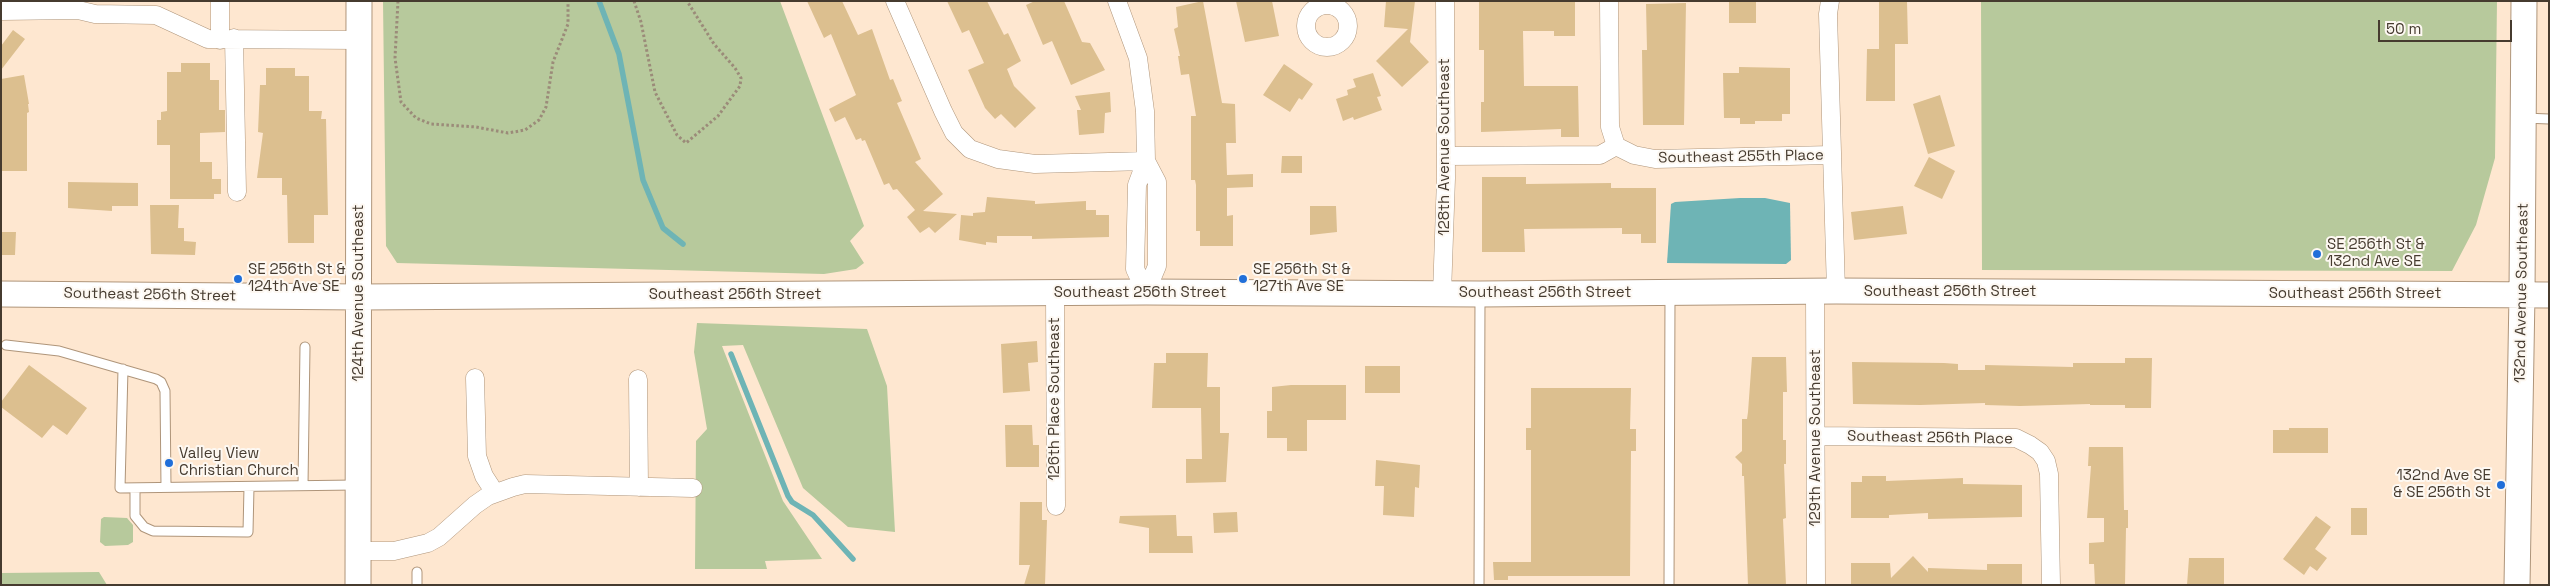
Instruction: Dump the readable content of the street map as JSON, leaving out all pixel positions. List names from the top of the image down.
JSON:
{
  "streets": {
    "main road": ["Southeast 256th Street", "124th Avenue Southeast", "132nd Avenue Southeast"],
    "street": [
      "128th Avenue Southeast",
      "Southeast 255th Place",
      "126th Place Southeast",
      "129th Avenue Southeast",
      "Southeast 256th Place"
    ]
  },
  "crossings": [
    ["128th Avenue Southeast", "Southeast 256th Street"],
    ["Southeast 255th Place", "129th Avenue Southeast"],
    ["Southeast 256th Street", "124th Avenue Southeast"],
    ["Southeast 256th Street", "132nd Avenue Southeast"],
    ["Southeast 256th Street", "126th Place Southeast"],
    ["Southeast 256th Street", "129th Avenue Southeast"],
    ["129th Avenue Southeast", "Southeast 256th Place"]
  ],
  "places": [
    "SE 256th St & 132nd Ave SE",
    "SE 256th St & 124th Ave SE",
    "SE 256th St & 127th Ave SE",
    "Valley View Christian Church",
    "132nd Ave SE & SE 256th St"
  ],
  "scale_bar": "50 m"
}
